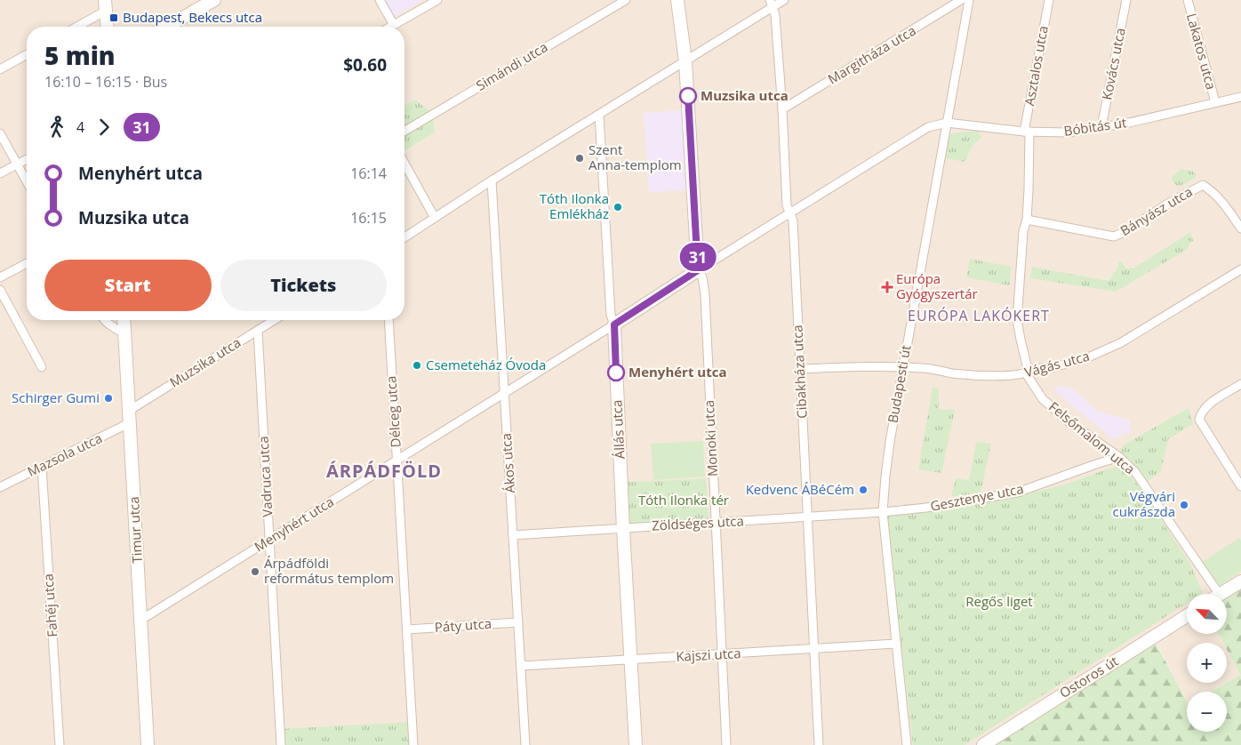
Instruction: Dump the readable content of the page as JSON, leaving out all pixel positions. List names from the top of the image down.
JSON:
{
  "streets": {
    "street": [
      "Lakatos utca",
      "Margitháza utca",
      "Kovács utca",
      "Asztalos utca",
      "Simándi utca",
      "Bóbitás út",
      "Bányász utca",
      "Muzsika utca",
      "Vágás utca",
      "Cibakháza utca",
      "Budapesti út",
      "Délceg utca",
      "Állás utca",
      "Monoki utca",
      "Felsőmalom utca",
      "Mazsola utca",
      "Ákos utca",
      "Vadruca utca",
      "Gesztenye utca",
      "Zöldséges utca",
      "Menyhért utca",
      "Timur utca",
      "Fahéj utca",
      "Páty utca",
      "Kajszi utca",
      "Ostoros út"
    ]
  },
  "crossings": [
    ["Lakatos utca", "Bóbitás út"],
    ["Margitháza utca", "Cibakháza utca"],
    ["Kovács utca", "Bóbitás út"],
    ["Asztalos utca", "Bóbitás út"],
    ["Asztalos utca", "Felsőmalom utca"],
    ["Bóbitás út", "Budapesti út"],
    ["Bóbitás út", "Felsőmalom utca"],
    ["Bóbitás út", "Menyhért utca"],
    ["Bányász utca", "Felsőmalom utca"],
    ["Muzsika utca", "Vadruca utca"],
    ["Muzsika utca", "Timur utca"],
    ["Vágás utca", "Cibakháza utca"],
    ["Vágás utca", "Budapesti út"],
    ["Vágás utca", "Felsőmalom utca"],
    ["Cibakháza utca", "Zöldséges utca"],
    ["Cibakháza utca", "Menyhért utca"],
    ["Cibakháza utca", "Kajszi utca"],
    ["Budapesti út", "Gesztenye utca"],
    ["Budapesti út", "Zöldséges utca"],
    ["Budapesti út", "Menyhért utca"],
    ["Budapesti út", "Kajszi utca"],
    ["Délceg utca", "Menyhért utca"],
    ["Délceg utca", "Páty utca"],
    ["Állás utca", "Zöldséges utca"],
    ["Állás utca", "Menyhért utca"],
    ["Állás utca", "Kajszi utca"],
    ["Monoki utca", "Zöldséges utca"],
    ["Monoki utca", "Menyhért utca"],
    ["Monoki utca", "Kajszi utca"],
    ["Felsőmalom utca", "Gesztenye utca"],
    ["Mazsola utca", "Timur utca"],
    ["Mazsola utca", "Fahéj utca"],
    ["Ákos utca", "Zöldséges utca"],
    ["Ákos utca", "Menyhért utca"],
    ["Ákos utca", "Páty utca"],
    ["Ákos utca", "Kajszi utca"],
    ["Vadruca utca", "Menyhért utca"],
    ["Gesztenye utca", "Zöldséges utca"],
    ["Menyhért utca", "Timur utca"]
  ],
  "districts": ["EURÓPA LAKÓKERT", "ÁRPÁDFÖLD"],
  "parks": ["Tóth Ilonka tér", "Regős liget"],
  "places": {
    "transit": ["Budapest, Bekecs utca"],
    "other": [
      "Muzsika utca",
      "Szent Anna-templom",
      "Tóth Ilonka Emlékház",
      "Csemeteház Óvoda",
      "Menyhért utca",
      "Schirger Gumi",
      "Kedvenc ÁBéCém",
      "Végvári cukrászda",
      "Árpádföldi református templom"
    ],
    "health": ["Európa Gyógyszertár"]
  },
  "lines": ["bus line 31"],
  "north": "top left",
  "page": {
    "on_map": "31",
    "heading": ["5 min", "16:10 – 16:15 · Bus", "$0.60"],
    "legs": ["4", "31"],
    "list": [
      {
        "name": "Menyhért utca",
        "value": "16:14"
      },
      {
        "name": "Muzsika utca",
        "value": "16:15"
      }
    ],
    "buttons": ["Start", "Tickets"],
    "map_buttons": ["+", "−"]
  }
}
